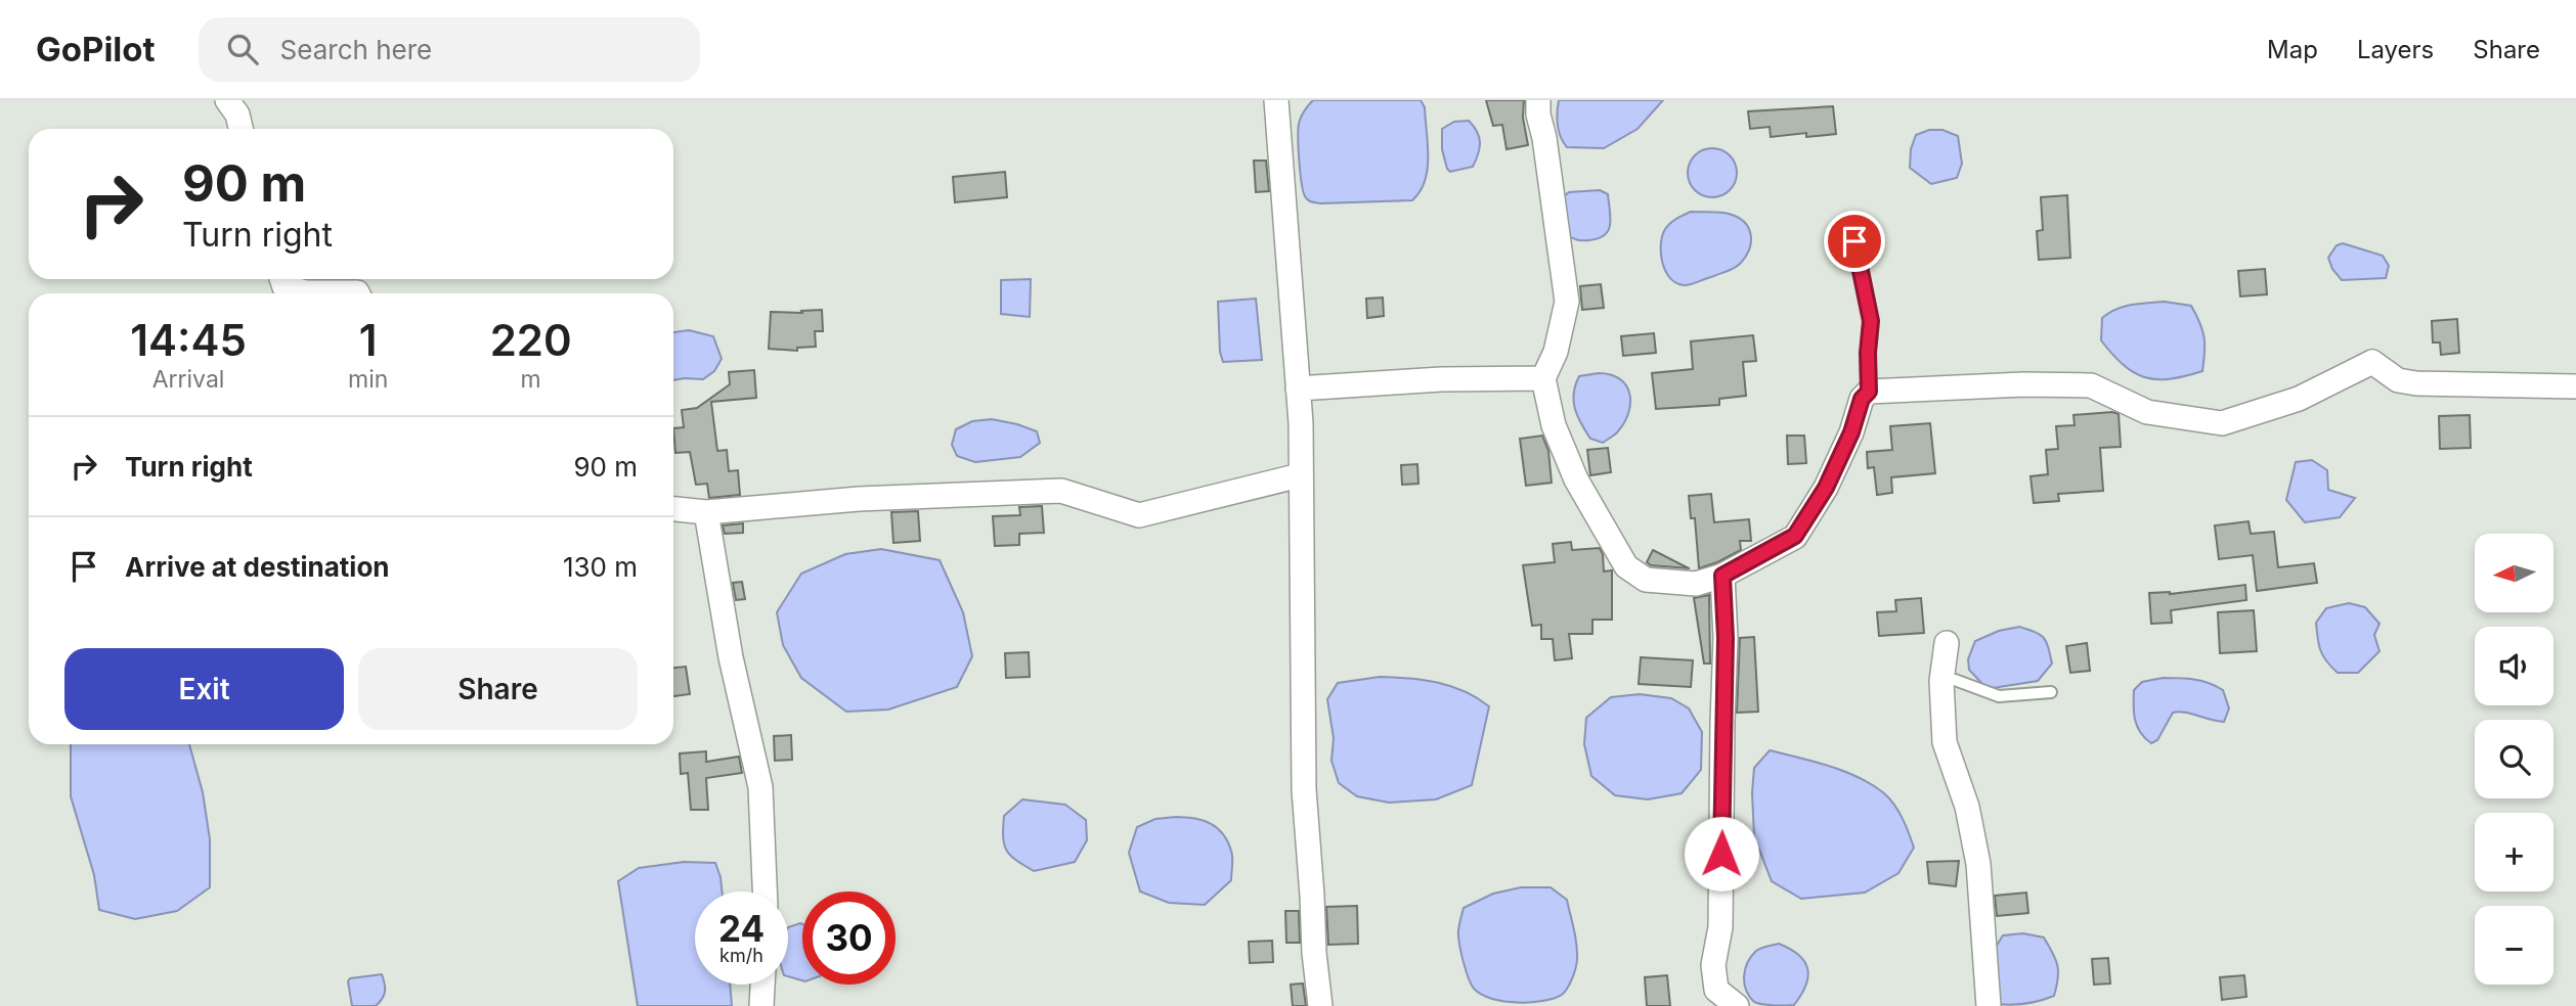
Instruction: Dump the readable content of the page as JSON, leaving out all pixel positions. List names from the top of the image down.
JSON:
{
  "north": "left",
  "page": {
    "header": "GoPilot",
    "search": "Search here",
    "nav": ["Map", "Layers", "Share"],
    "turn": ["90 m", "Turn right"],
    "eta": [
      "14:45",
      "Arrival",
      "1",
      "min",
      "220",
      "m"
    ],
    "list": [
      {
        "name": "Turn right",
        "value": "90 m"
      },
      {
        "name": "Arrive at destination",
        "value": "130 m"
      }
    ],
    "map_buttons": ["+", "−"],
    "buttons": ["Exit", "Share"],
    "speed": "24 km/h",
    "limit": "30"
  }
}
